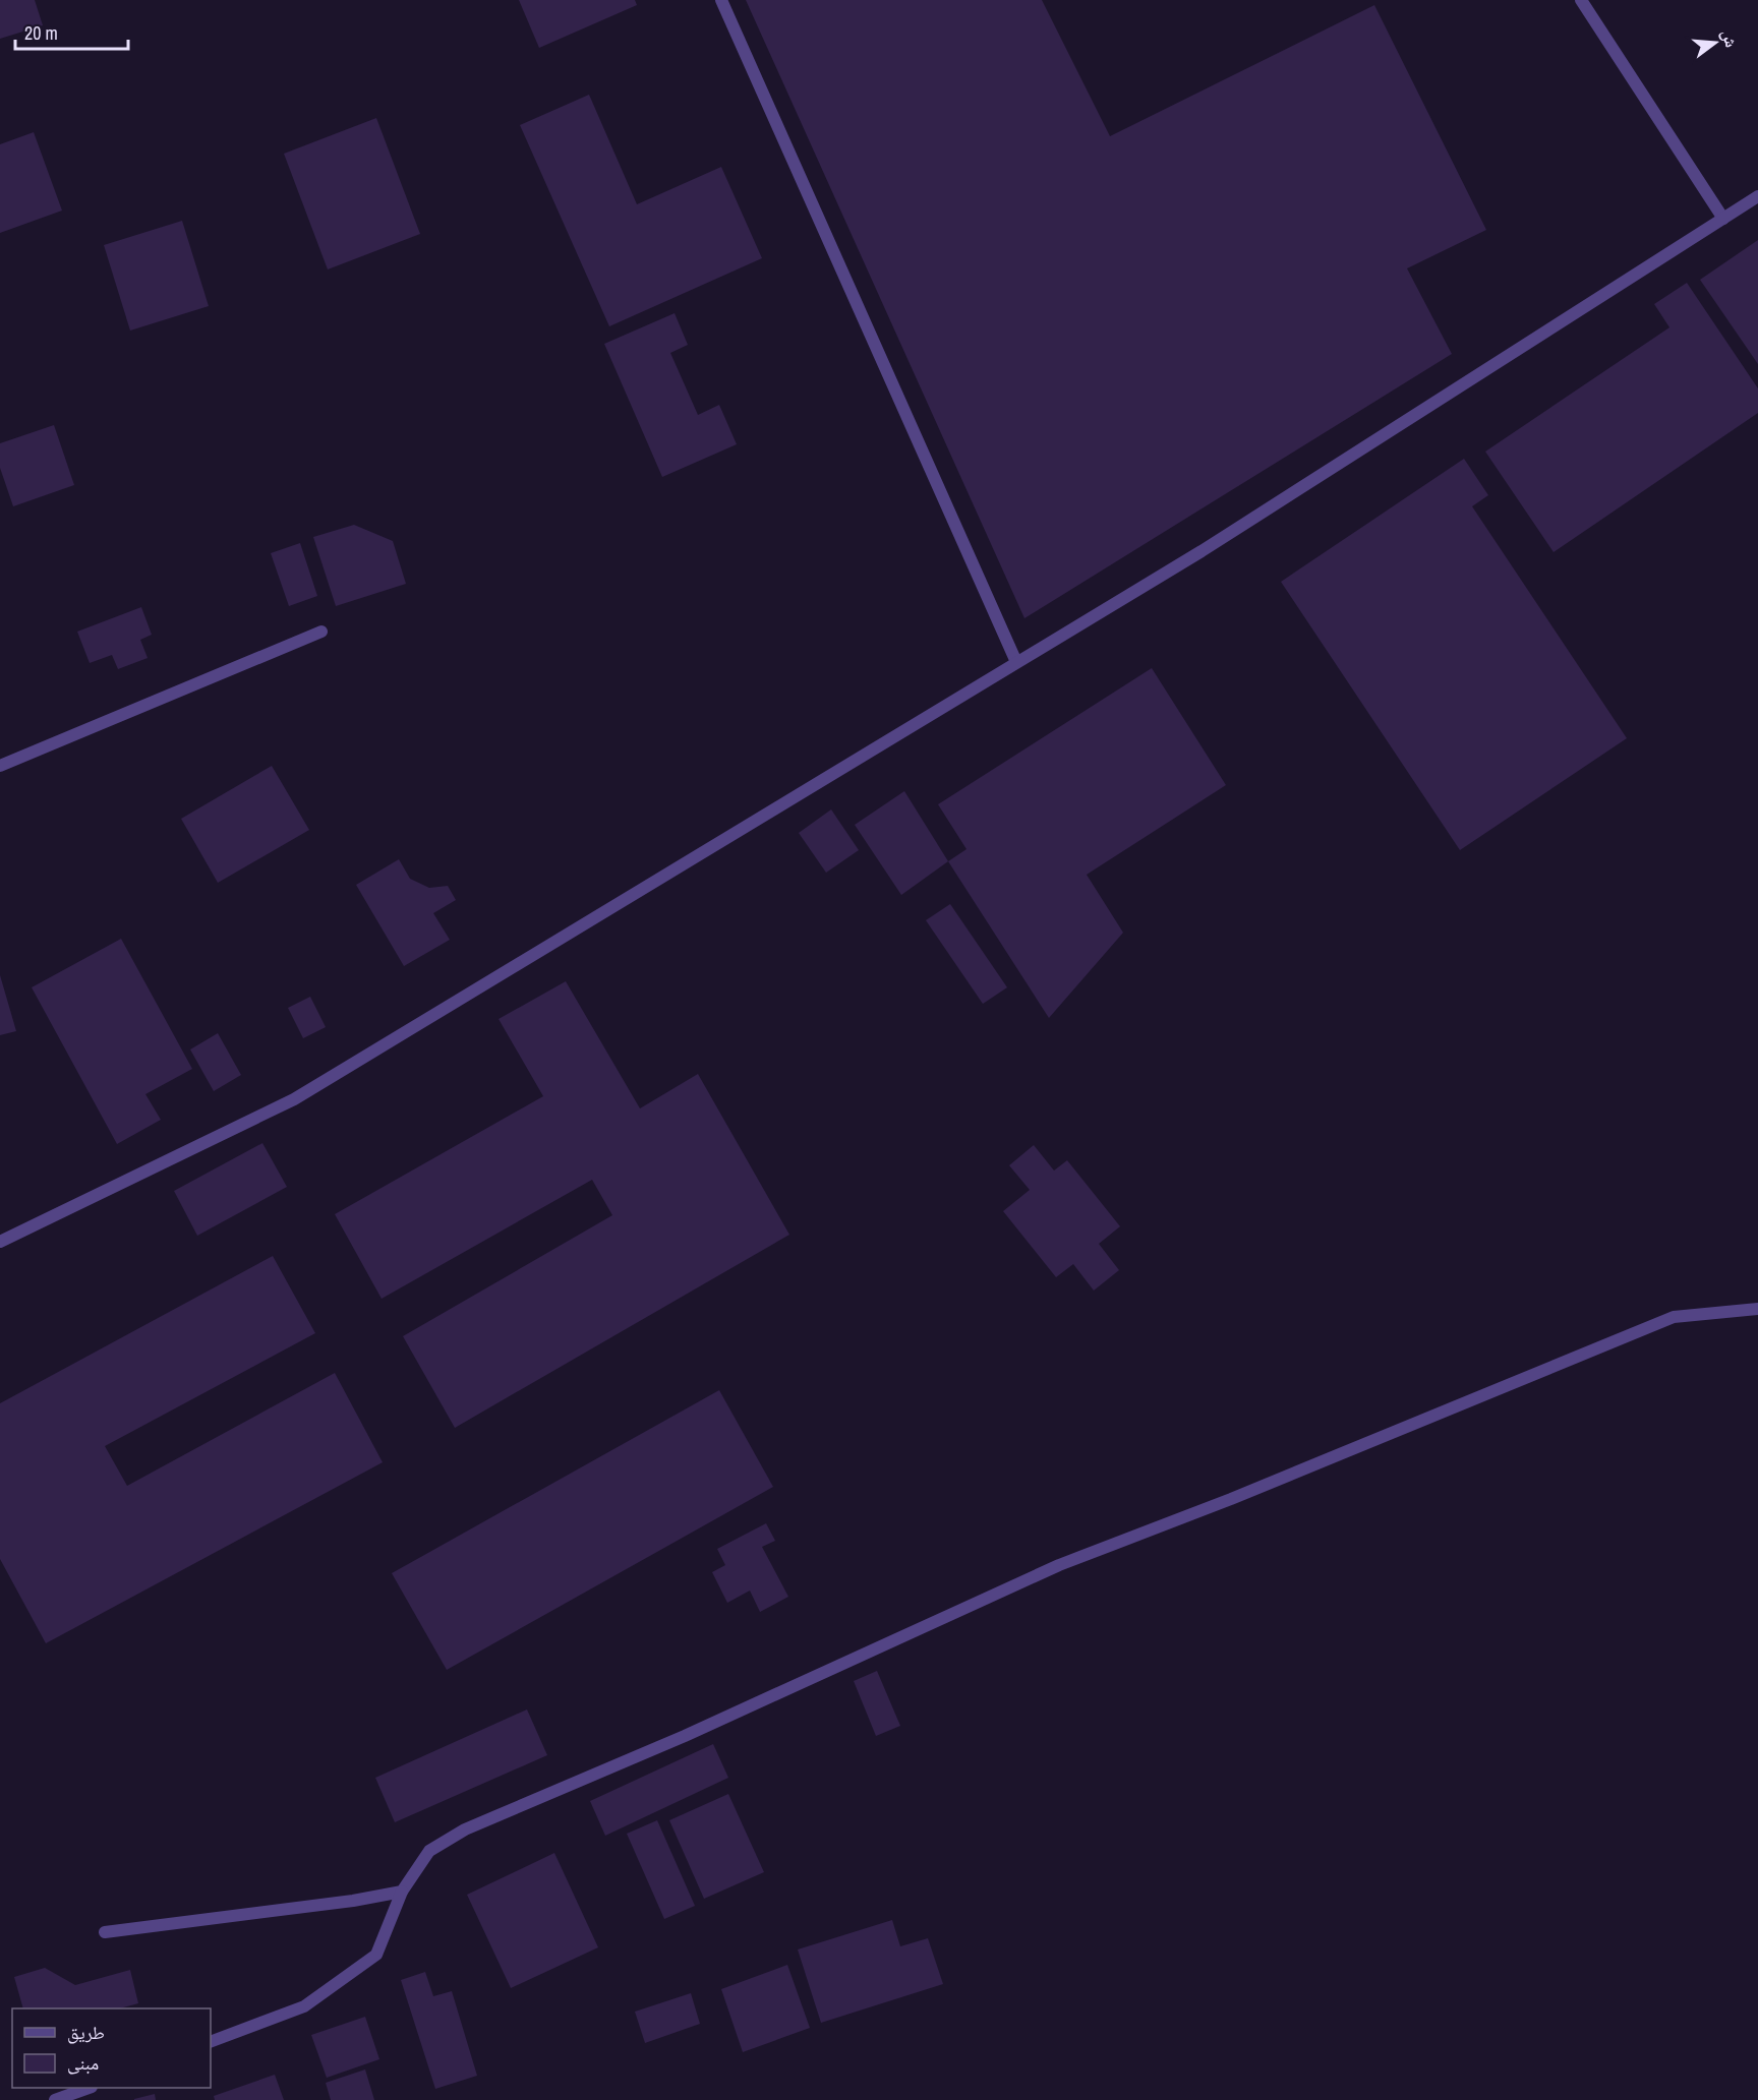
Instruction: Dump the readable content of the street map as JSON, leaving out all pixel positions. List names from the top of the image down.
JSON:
{
  "legend": ["طريق", "مبنى"],
  "scale_bar": "20 m",
  "north": "right"
}
